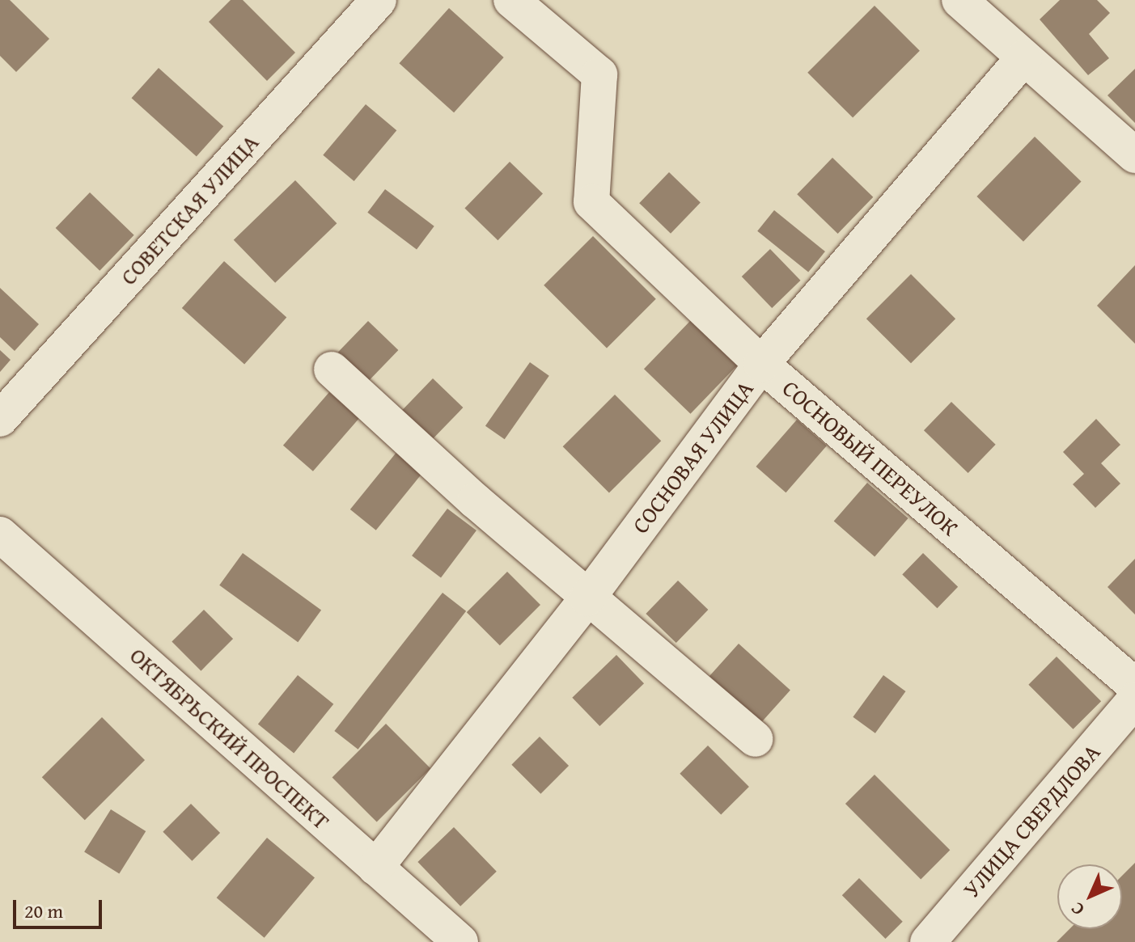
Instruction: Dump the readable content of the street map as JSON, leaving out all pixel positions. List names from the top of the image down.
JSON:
{
  "streets": {
    "street": [
      "СОВЕТСКАЯ УЛИЦА",
      "СОСНОВАЯ УЛИЦА",
      "СОСНОВЫЙ ПЕРЕУЛОК",
      "ОКТЯБРЬСКИЙ ПРОСПЕКТ",
      "УЛИЦА СВЕРДЛОВА"
    ]
  },
  "crossings": [
    ["СОСНОВАЯ УЛИЦА", "СОСНОВЫЙ ПЕРЕУЛОК"],
    ["СОСНОВАЯ УЛИЦА", "ОКТЯБРЬСКИЙ ПРОСПЕКТ"]
  ],
  "scale_bar": "20 m",
  "north": "bottom left"
}
